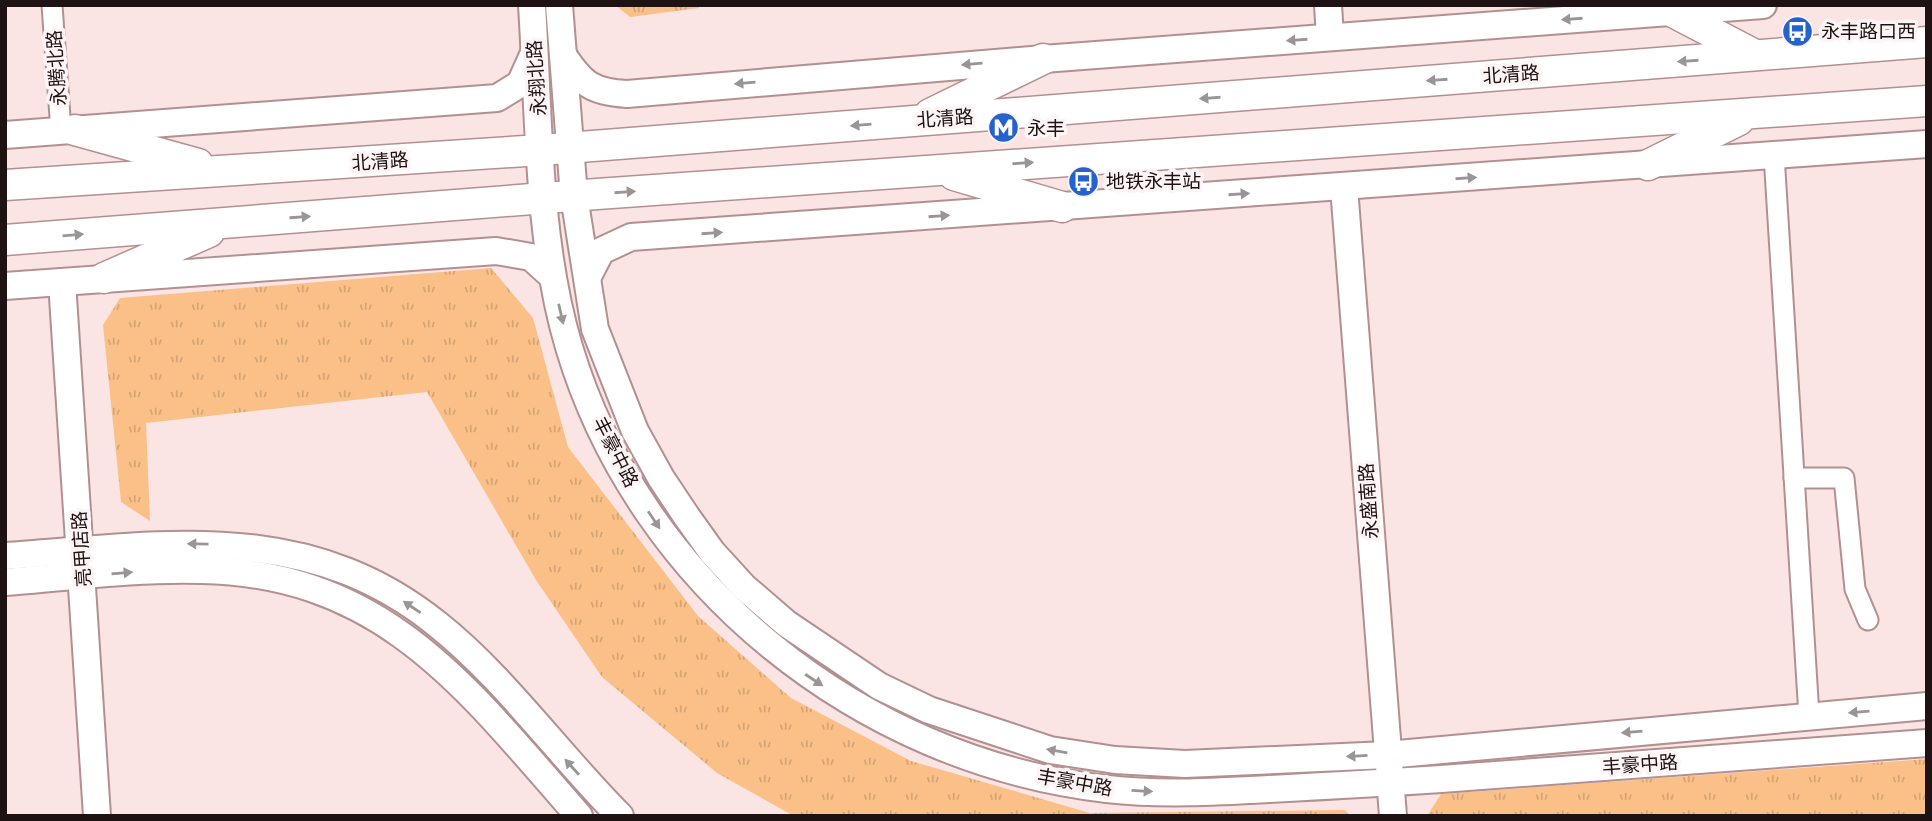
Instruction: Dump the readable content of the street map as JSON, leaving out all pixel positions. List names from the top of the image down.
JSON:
{
  "streets": {
    "main road": ["北清路"],
    "street": [
      "永腾北路",
      "永翔北路",
      "丰豪中路",
      "永盛南路",
      "亮甲店路"
    ]
  },
  "crossings": [
    ["北清路", "永翔北路"],
    ["永翔北路", "丰豪中路"],
    ["丰豪中路", "永盛南路"]
  ],
  "places": {
    "bus stop": ["永丰路口西", "地铁永丰站"],
    "metro station": ["永丰"]
  }
}
